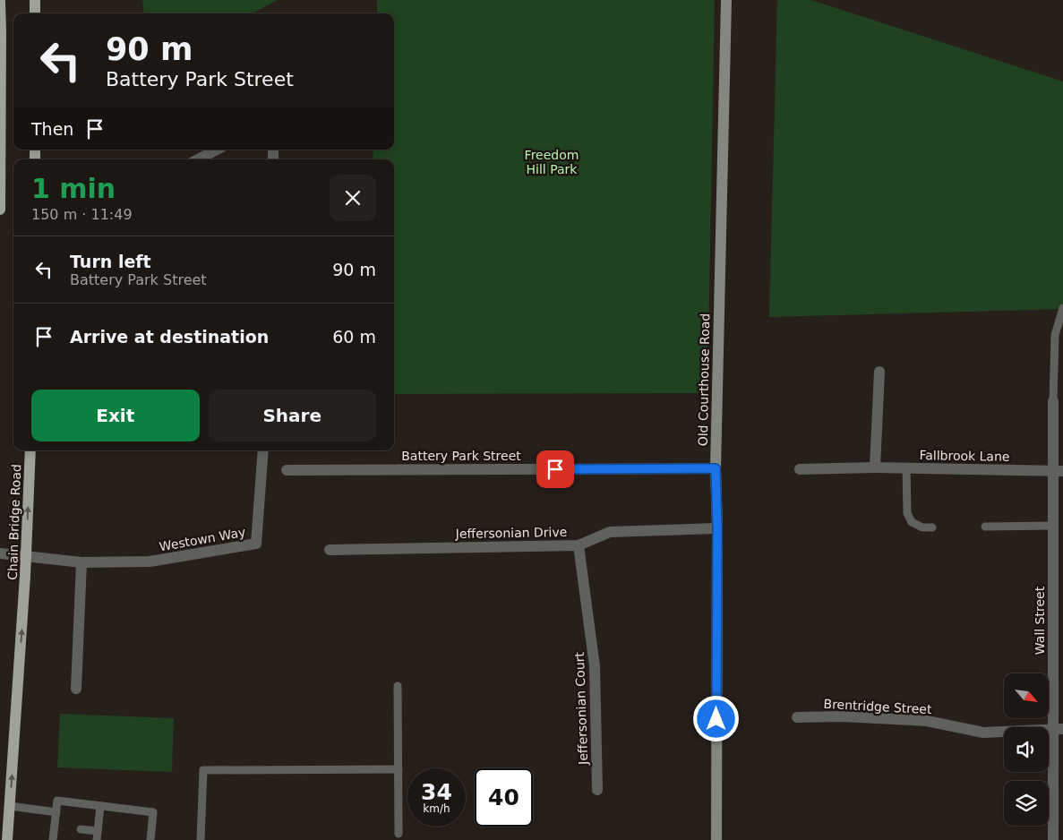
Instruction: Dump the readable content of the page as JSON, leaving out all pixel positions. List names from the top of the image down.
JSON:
{
  "streets": {
    "main road": ["Chain Bridge Road"],
    "street": [
      "Old Courthouse Road",
      "Battery Park Street",
      "Fallbrook Lane",
      "Jeffersonian Drive",
      "Westown Way",
      "Wall Street",
      "Brentridge Street",
      "Jeffersonian Court"
    ]
  },
  "crossings": [
    ["Old Courthouse Road", "Battery Park Street"],
    ["Old Courthouse Road", "Jeffersonian Drive"],
    ["Fallbrook Lane", "Wall Street"],
    ["Chain Bridge Road", "Westown Way"],
    ["Jeffersonian Drive", "Jeffersonian Court"],
    ["Wall Street", "Brentridge Street"]
  ],
  "one_way": ["Chain Bridge Road"],
  "parks": ["Freedom Hill Park"],
  "north": "bottom right",
  "page": {
    "turn": ["90 m", "Battery Park Street"],
    "then": "Then",
    "heading": ["1 min", "150 m · 11:49"],
    "list": [
      {
        "name": "Turn left",
        "note": "Battery Park Street",
        "value": "90 m"
      },
      {
        "name": "Arrive at destination",
        "value": "60 m"
      }
    ],
    "buttons": ["Exit", "Share"],
    "speed": "34 km/h",
    "limit": "40"
  }
}
